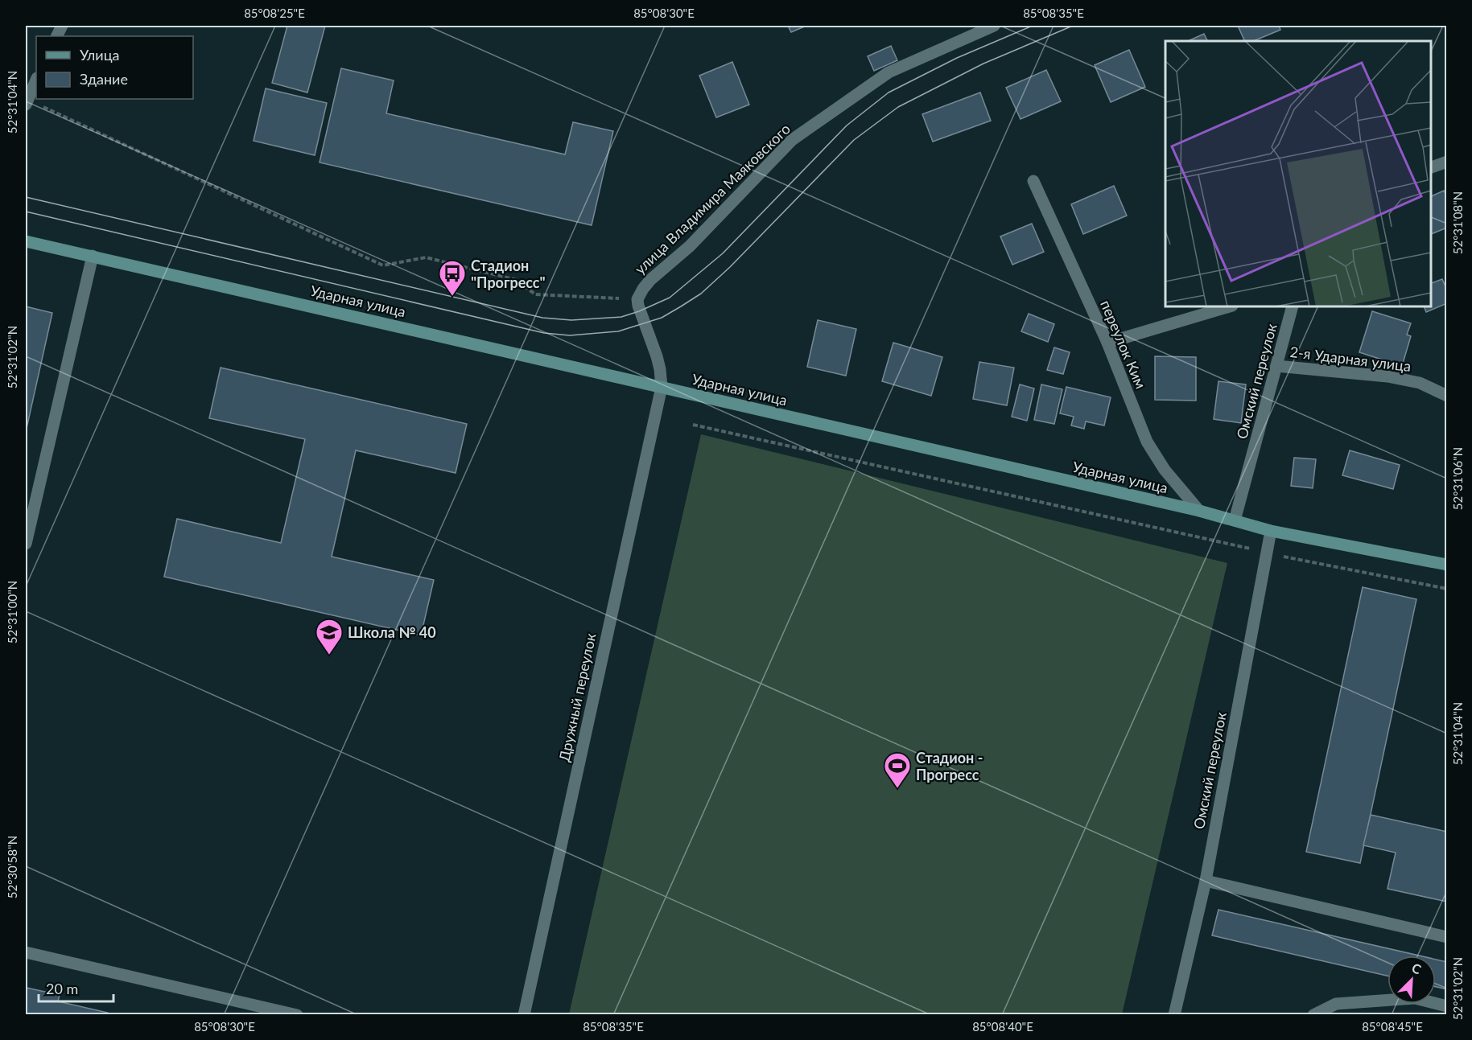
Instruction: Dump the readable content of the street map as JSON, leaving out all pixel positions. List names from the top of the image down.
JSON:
{
  "streets": {
    "street": [
      "улица Владимира Маяковского",
      "Ударная улица",
      "переулок Ким",
      "2-я Ударная улица",
      "Омский переулок",
      "Дружный переулок"
    ]
  },
  "crossings": [
    ["Ударная улица", "переулок Ким"],
    ["Ударная улица", "Омский переулок"],
    ["Ударная улица", "Дружный переулок"],
    ["2-я Ударная улица", "Омский переулок"]
  ],
  "places": {
    "bus stop": ["Стадион \"Прогресс\""],
    "school or university": ["Школа № 40"],
    "sports": ["Стадион - Прогресс"]
  },
  "legend": ["Улица", "Здание"],
  "scale_bar": "20 m",
  "north": "top right",
  "coordinates": [
    "85°08'25\"E",
    "85°08'30\"E",
    "85°08'35\"E",
    "52°31'04\"N",
    "52°31'08\"N",
    "52°31'02\"N",
    "52°31'06\"N",
    "52°31'00\"N",
    "52°30'58\"N",
    "85°08'40\"E",
    "85°08'45\"E"
  ]
}
